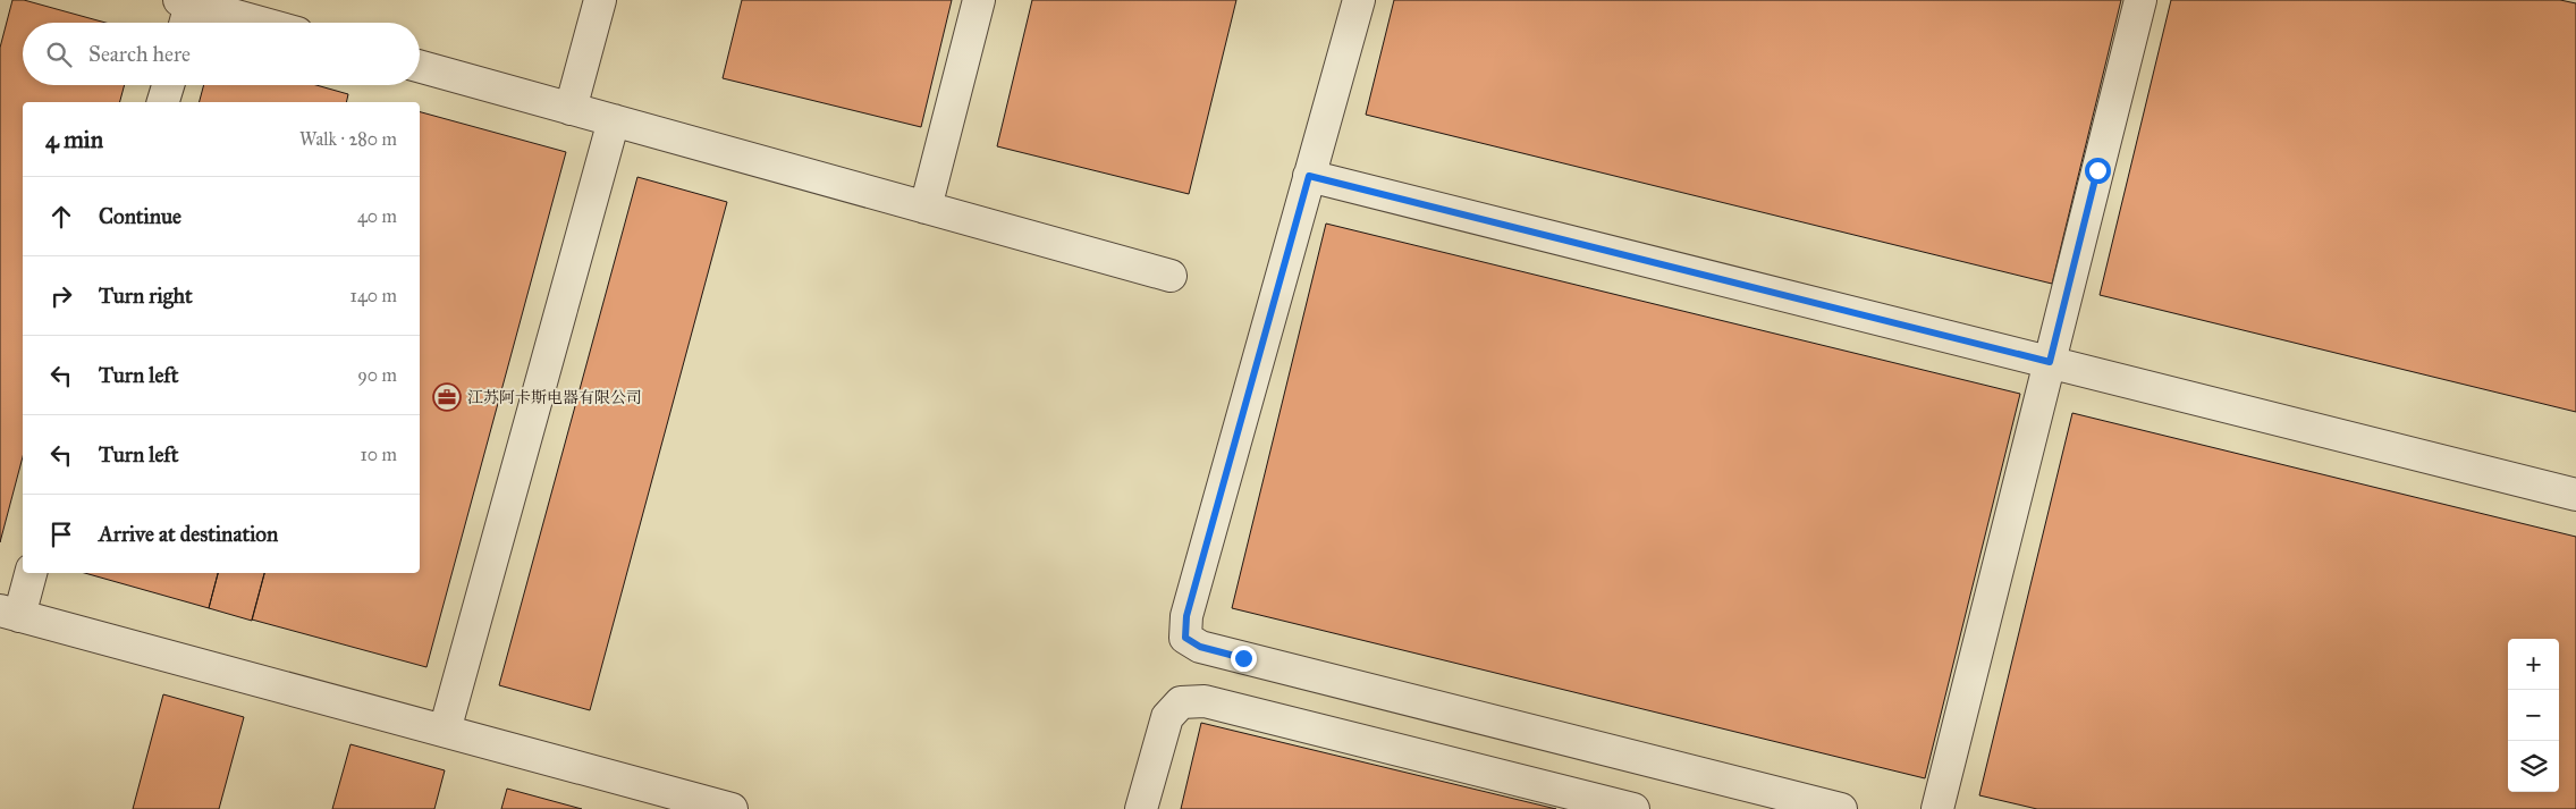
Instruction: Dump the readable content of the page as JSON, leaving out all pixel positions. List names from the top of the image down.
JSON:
{
  "places": {
    "office": ["江苏阿卡斯电器有限公司"]
  },
  "page": {
    "search": "Search here",
    "heading": ["4 min", "Walk · 280 m"],
    "list": [
      ["Continue", "40 m"],
      ["Turn right", "140 m"],
      ["Turn left", "90 m"],
      ["Turn left", "10 m"],
      "Arrive at destination"
    ],
    "map_buttons": ["+", "−"]
  }
}
